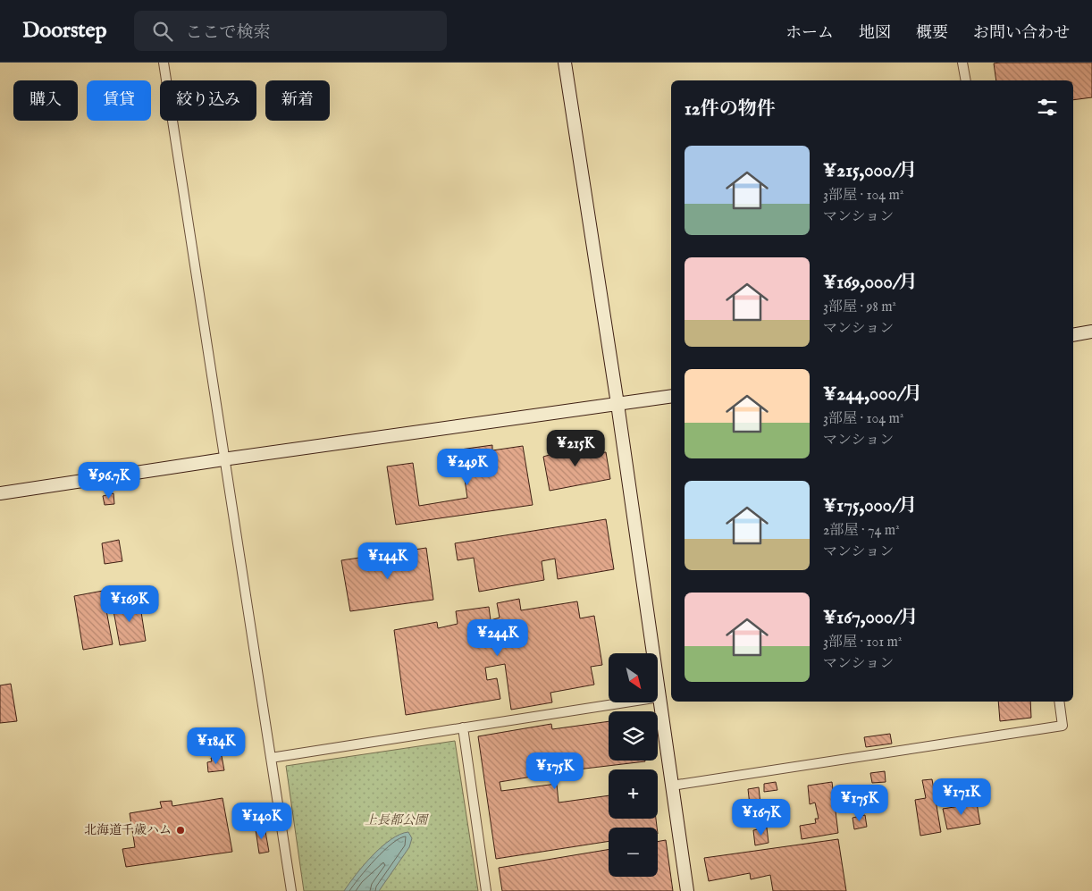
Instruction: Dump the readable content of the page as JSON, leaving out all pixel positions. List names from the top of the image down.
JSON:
{
  "parks": ["上長都公園"],
  "places": ["北海道千歳ハム"],
  "north": "bottom right",
  "page": {
    "header": "Doorstep",
    "search": "ここで検索",
    "nav": [
      "ホーム",
      "地図",
      "概要",
      "お問い合わせ"
    ],
    "chip": [
      "購入",
      "賃貸",
      "絞り込み",
      "新着"
    ],
    "heading": "12件の物件",
    "list": [
      {
        "name": "¥215,000/月",
        "note": "3部屋 · 104 m² · マンション"
      },
      {
        "name": "¥169,000/月",
        "note": "3部屋 · 98 m² · マンション"
      },
      {
        "name": "¥244,000/月",
        "note": "3部屋 · 104 m² · マンション"
      },
      {
        "name": "¥175,000/月",
        "note": "2部屋 · 74 m² · マンション"
      },
      {
        "name": "¥167,000/月",
        "note": "3部屋 · 101 m² · マンション"
      }
    ],
    "price": [
      "¥215K",
      "¥249K",
      "¥96.7K",
      "¥144K",
      "¥169K",
      "¥244K",
      "¥184K",
      "¥175K",
      "¥171K",
      "¥175K",
      "¥167K",
      "¥140K"
    ],
    "map_buttons": ["+", "−"]
  }
}
